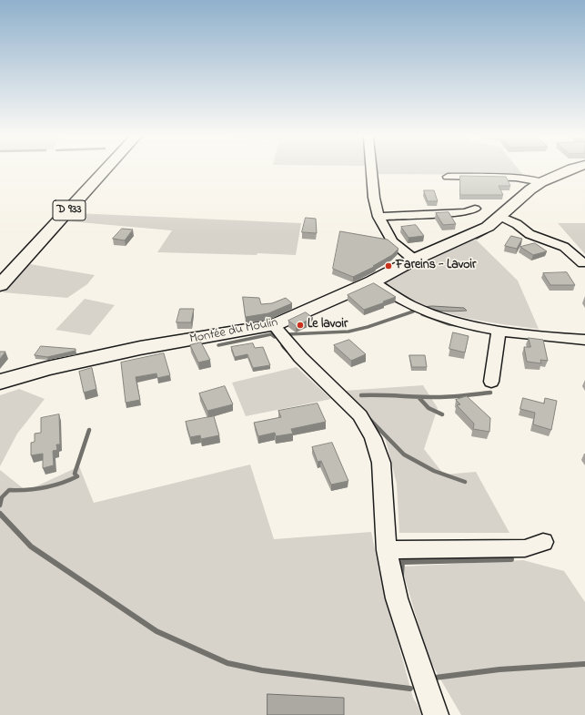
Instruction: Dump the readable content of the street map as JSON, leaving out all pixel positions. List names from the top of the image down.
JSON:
{
  "streets": {
    "street": ["D 933", "Montée du Moulin"]
  },
  "places": ["Fareins - Lavoir", "Le lavoir"]
}
